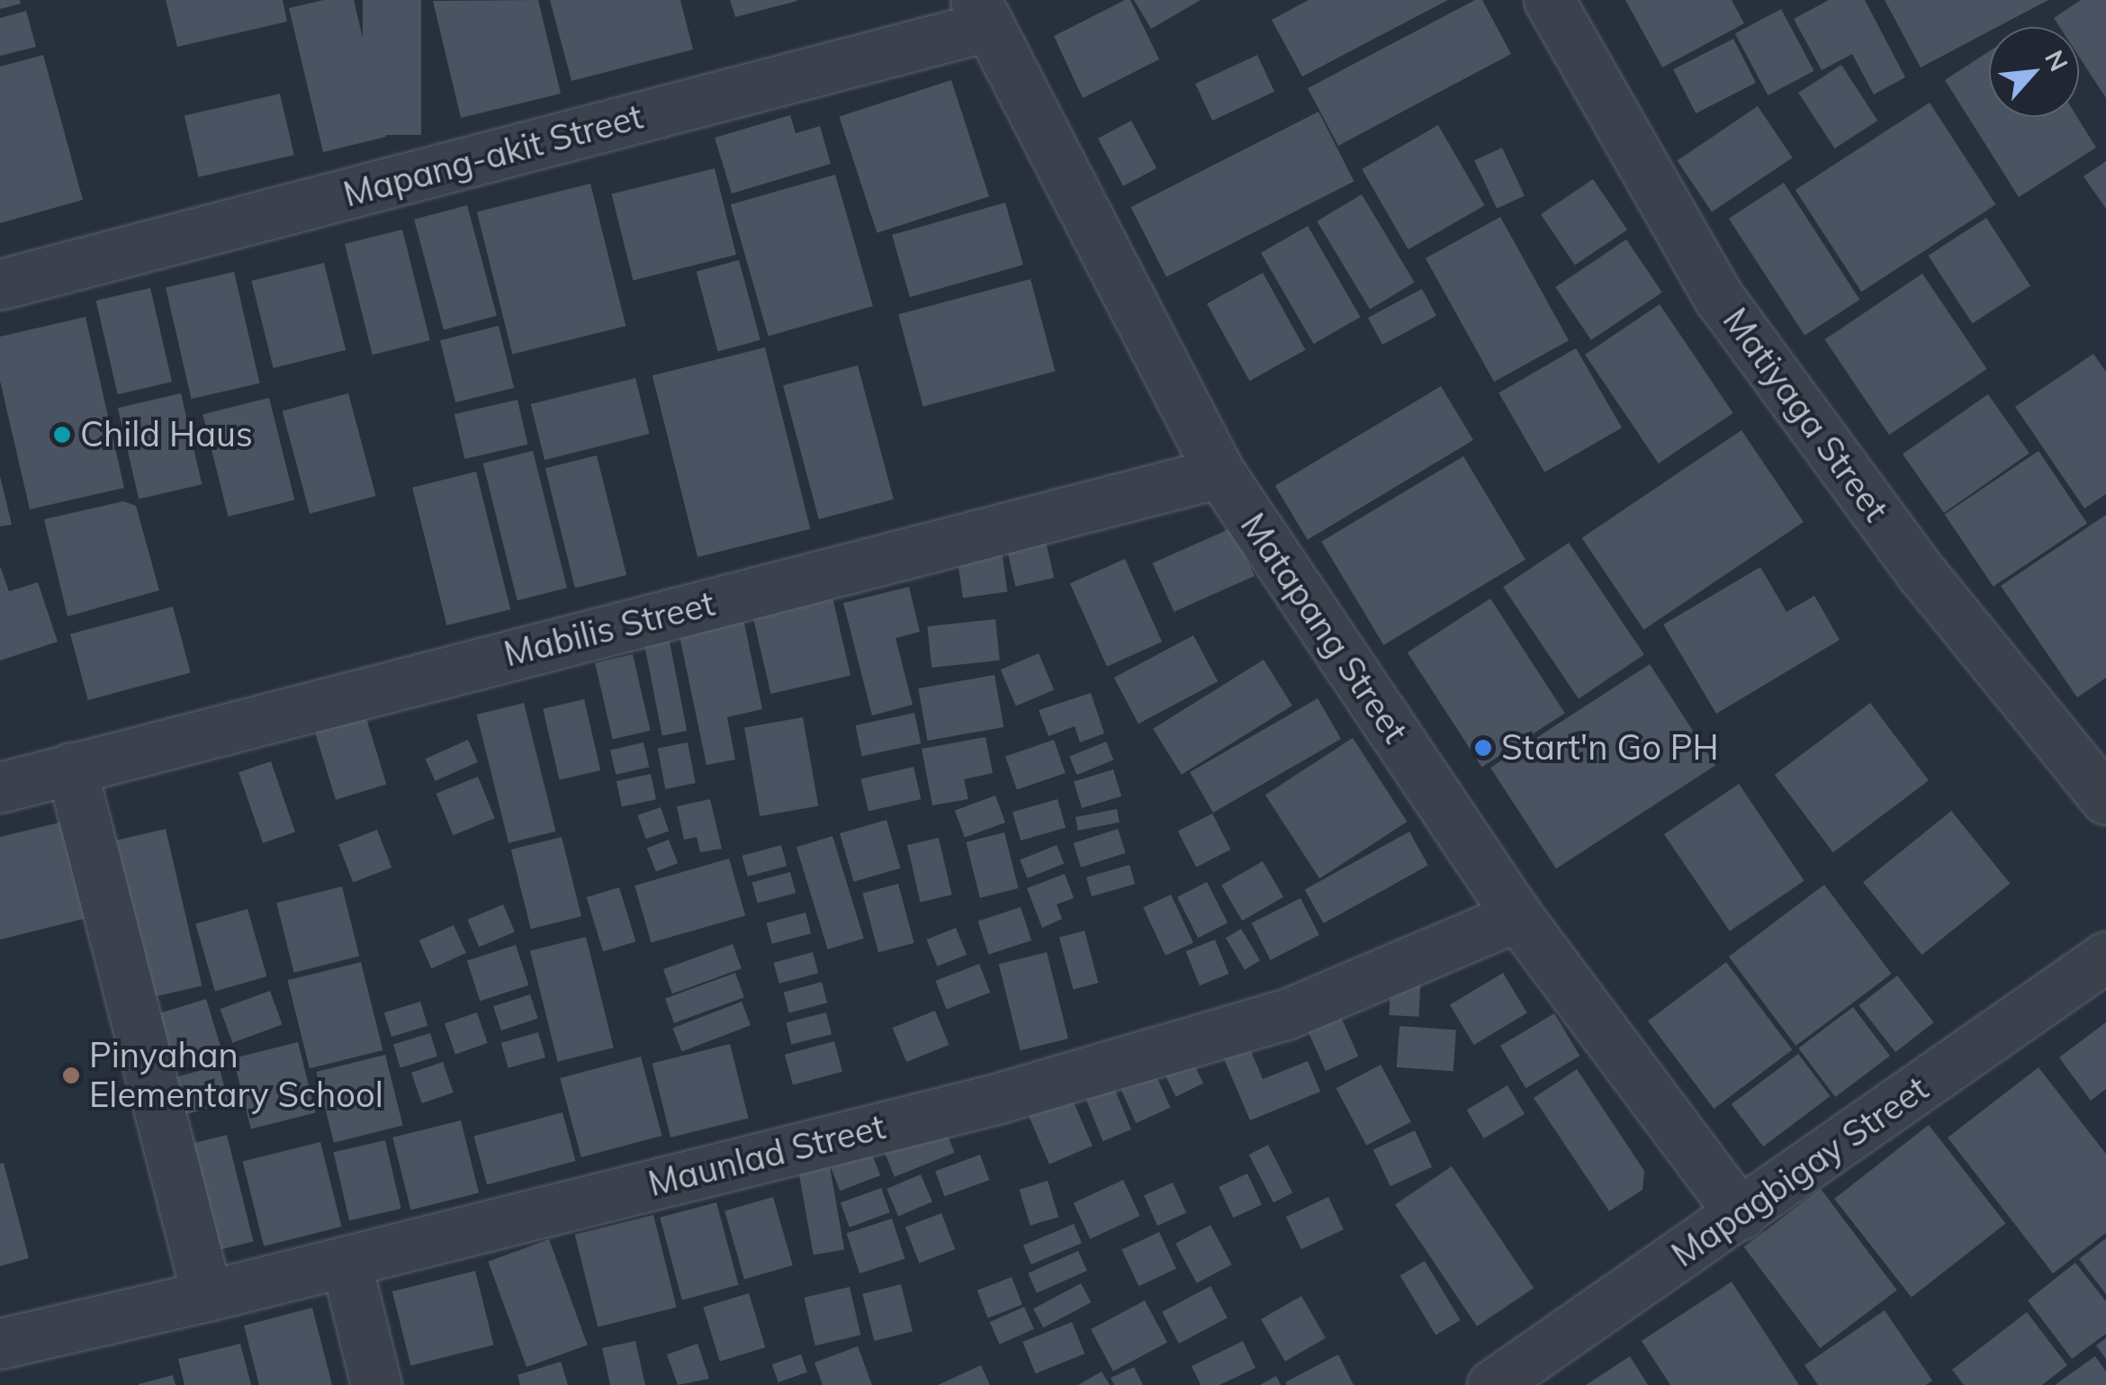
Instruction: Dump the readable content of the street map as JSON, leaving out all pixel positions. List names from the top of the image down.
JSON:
{
  "streets": {
    "street": [
      "Mapang-akit Street",
      "Matiyaga Street",
      "Matapang Street",
      "Mabilis Street",
      "Maunlad Street",
      "Mapagbigay Street"
    ]
  },
  "crossings": [
    ["Mapang-akit Street", "Matapang Street"],
    ["Matapang Street", "Mabilis Street"],
    ["Matapang Street", "Maunlad Street"],
    ["Matapang Street", "Mapagbigay Street"]
  ],
  "places": ["Child Haus", "Start'n Go PH", "Pinyahan Elementary School"],
  "north": "top right"
}
